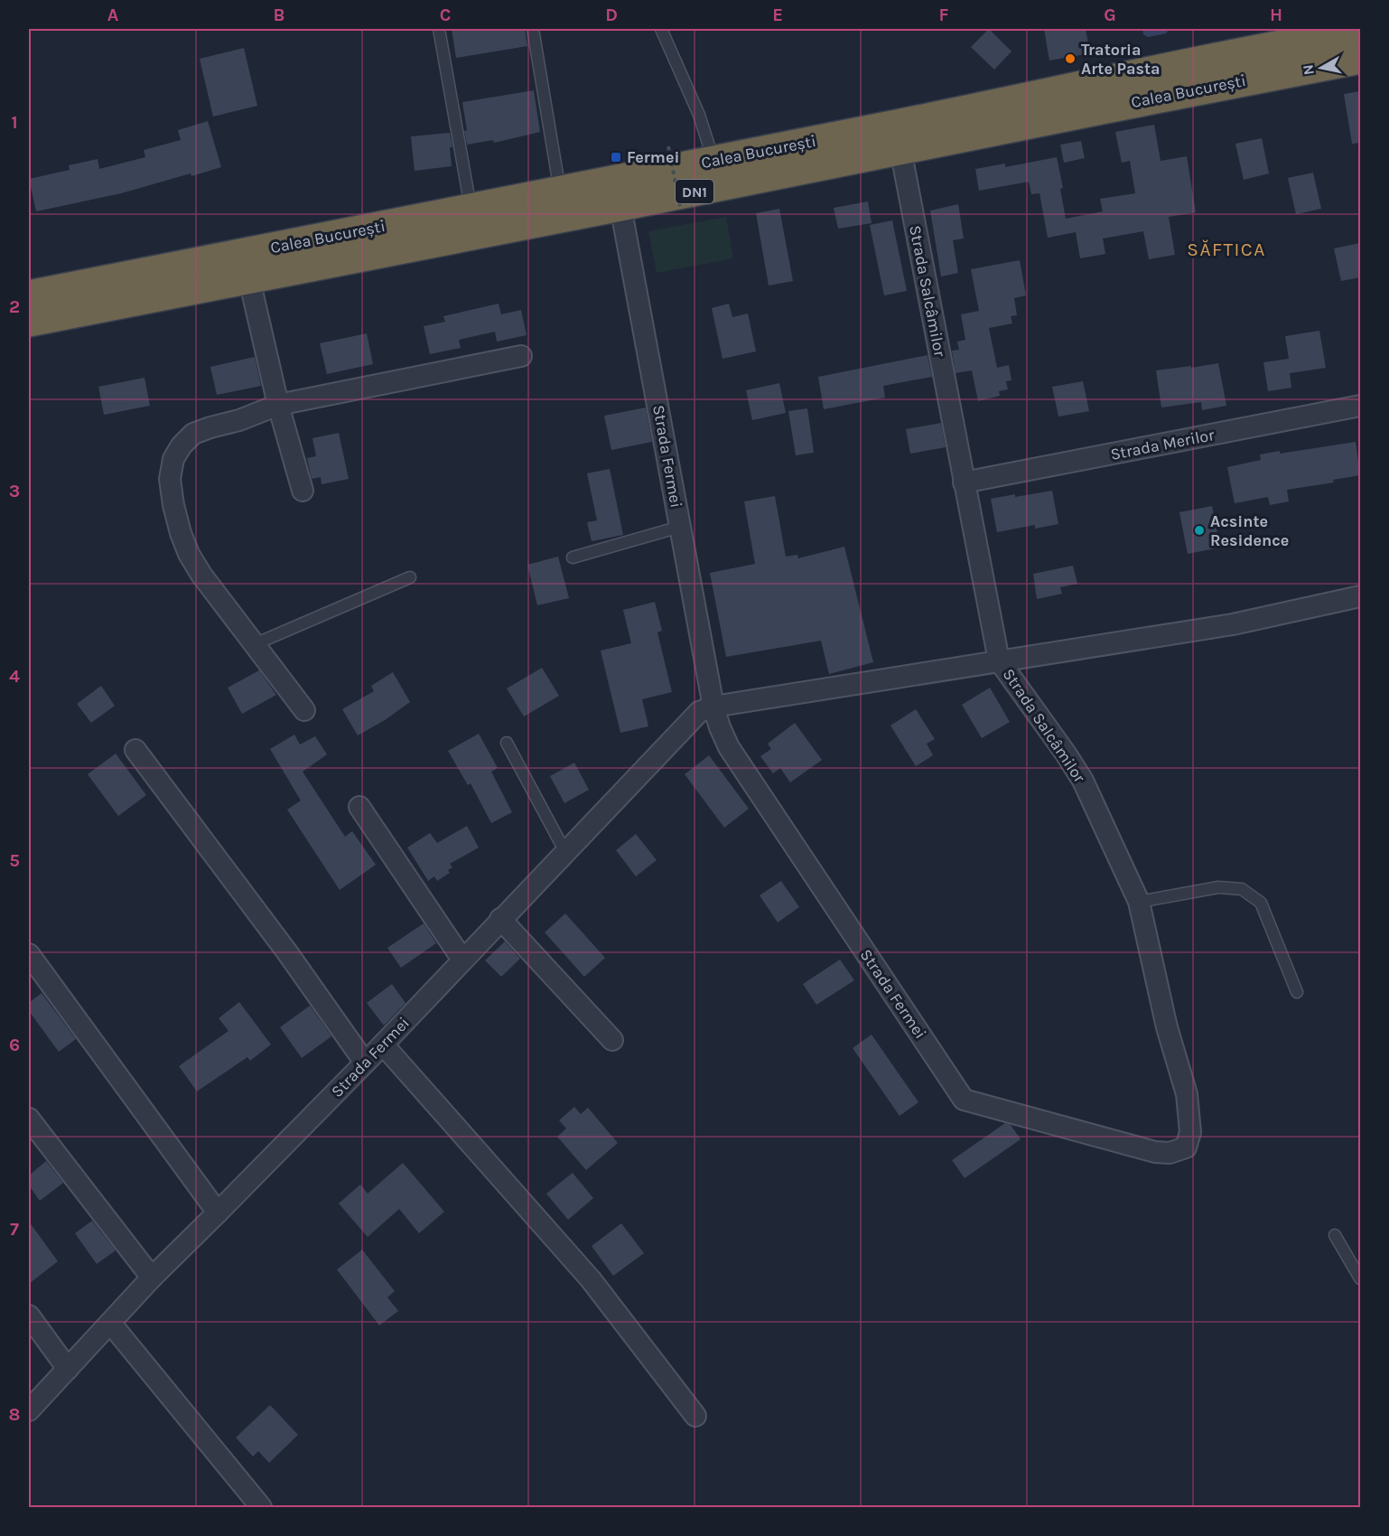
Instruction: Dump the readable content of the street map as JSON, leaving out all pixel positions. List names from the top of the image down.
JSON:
{
  "streets": {
    "highway": ["Calea București", "DN1"],
    "street": ["Strada Salcâmilor", "Strada Merilor", "Strada Fermei"]
  },
  "crossings": [
    ["Calea București", "Strada Salcâmilor"],
    ["Calea București", "Strada Fermei"],
    ["Strada Salcâmilor", "Strada Merilor"],
    ["Strada Salcâmilor", "Strada Fermei"]
  ],
  "districts": ["SĂFTICA"],
  "places": {
    "other": ["Tratoria Arte Pasta", "Acsinte Residence"],
    "transit": ["Fermei"]
  },
  "north": "left",
  "grid": {
    "columns": [
      "A",
      "B",
      "C",
      "D",
      "E",
      "F",
      "G",
      "H"
    ],
    "rows": [
      "1",
      "2",
      "3",
      "4",
      "5",
      "6",
      "7",
      "8"
    ]
  }
}
